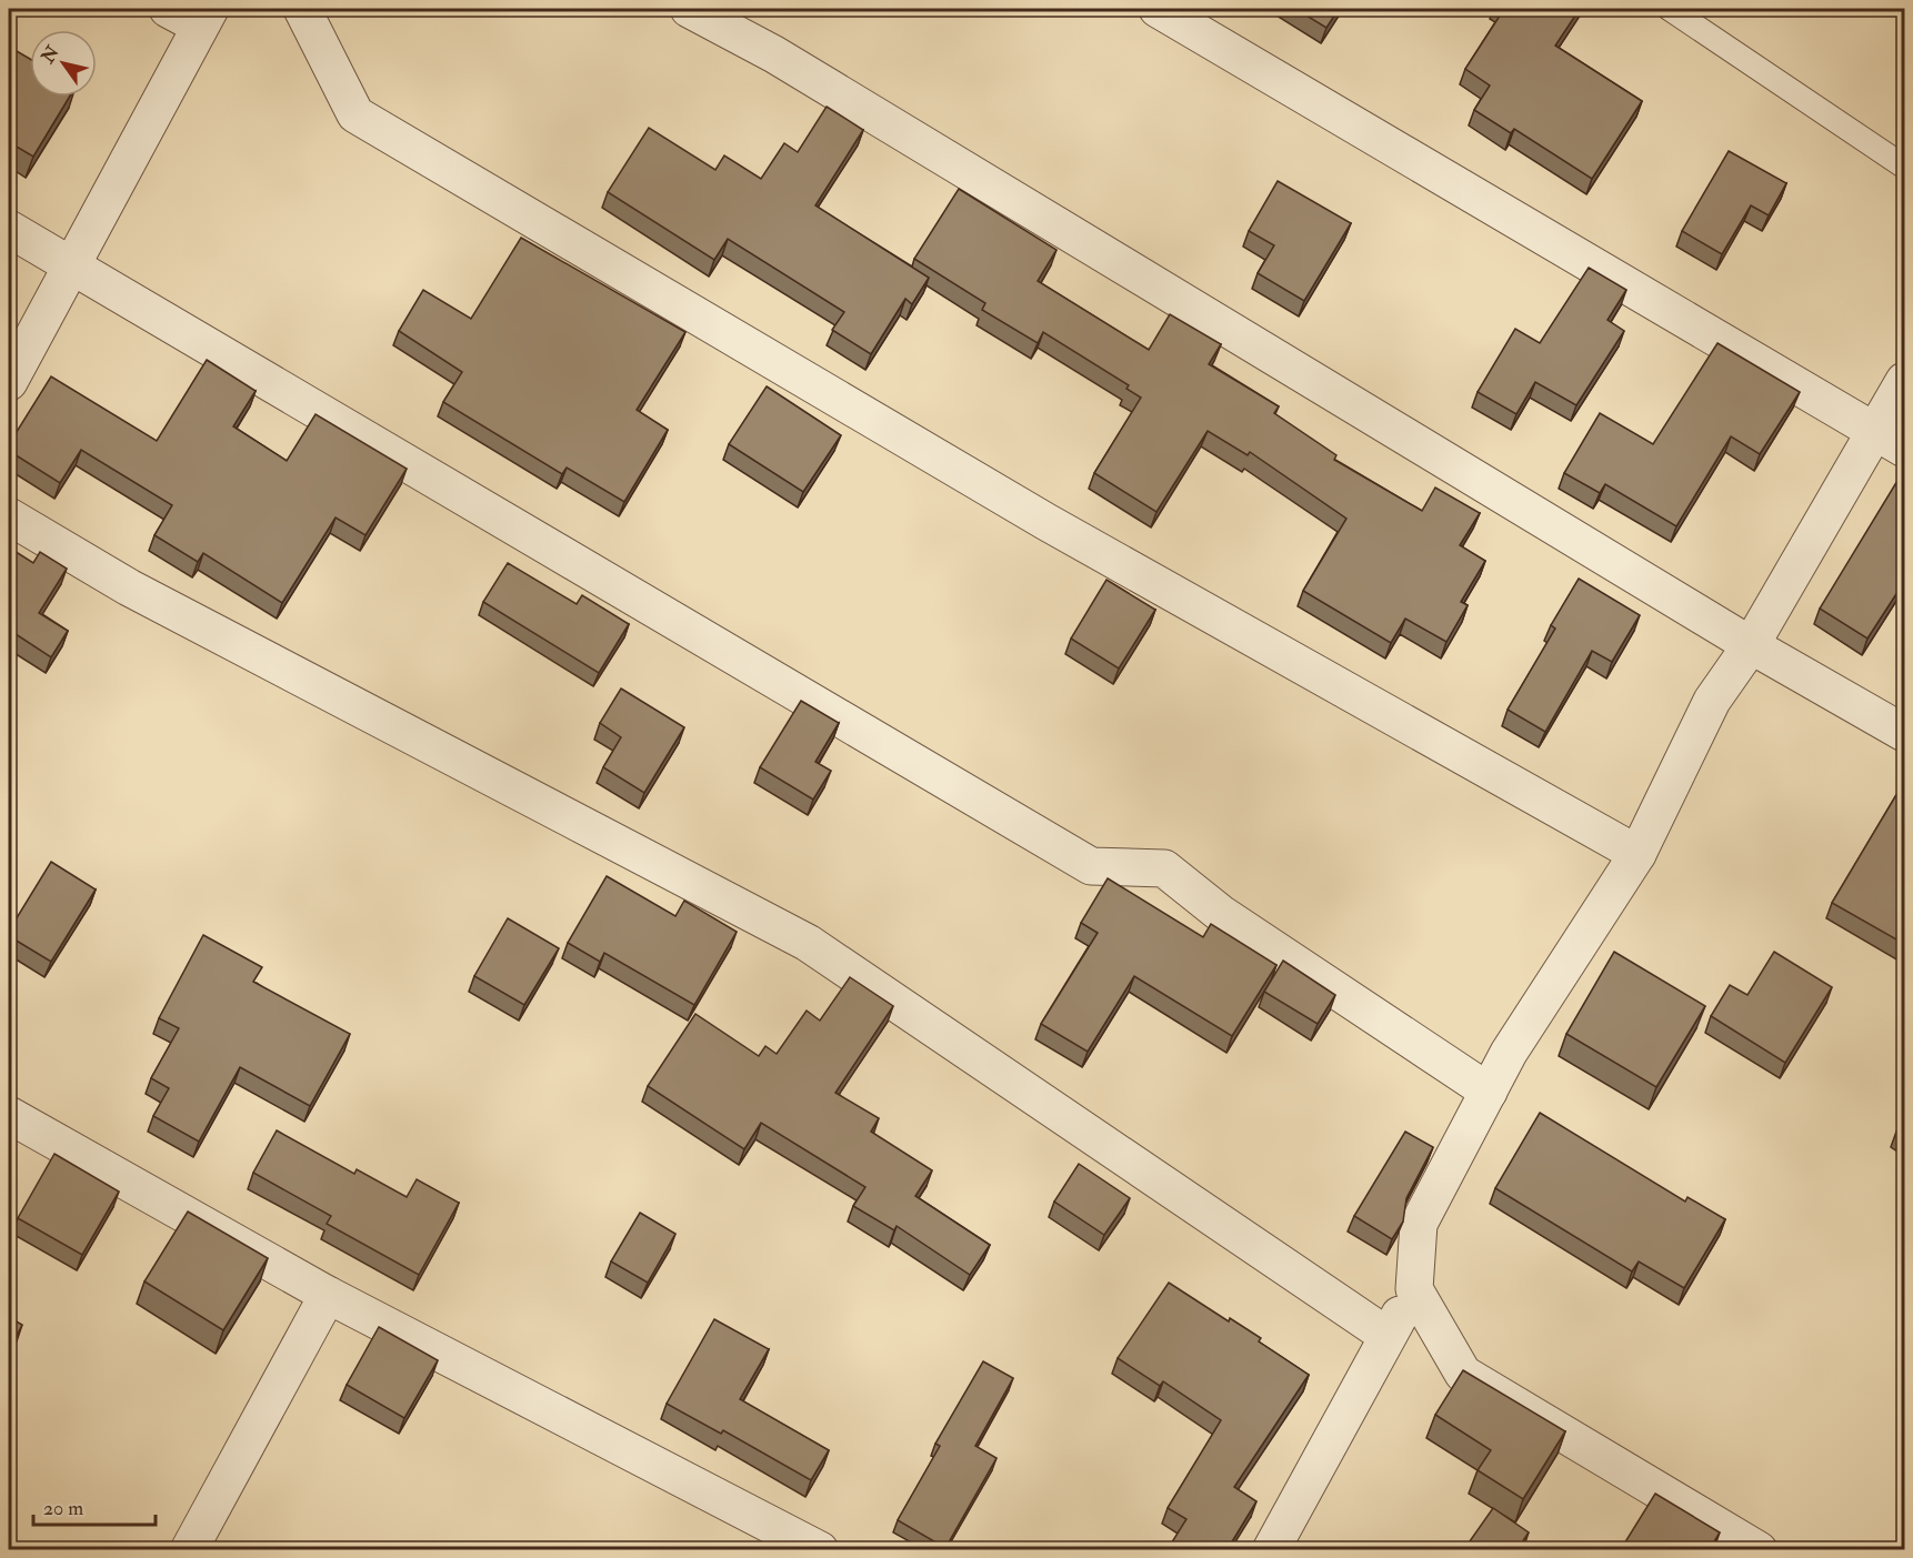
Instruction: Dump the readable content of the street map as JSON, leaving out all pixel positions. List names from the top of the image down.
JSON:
{
  "scale_bar": "20 m",
  "north": "top left"
}
